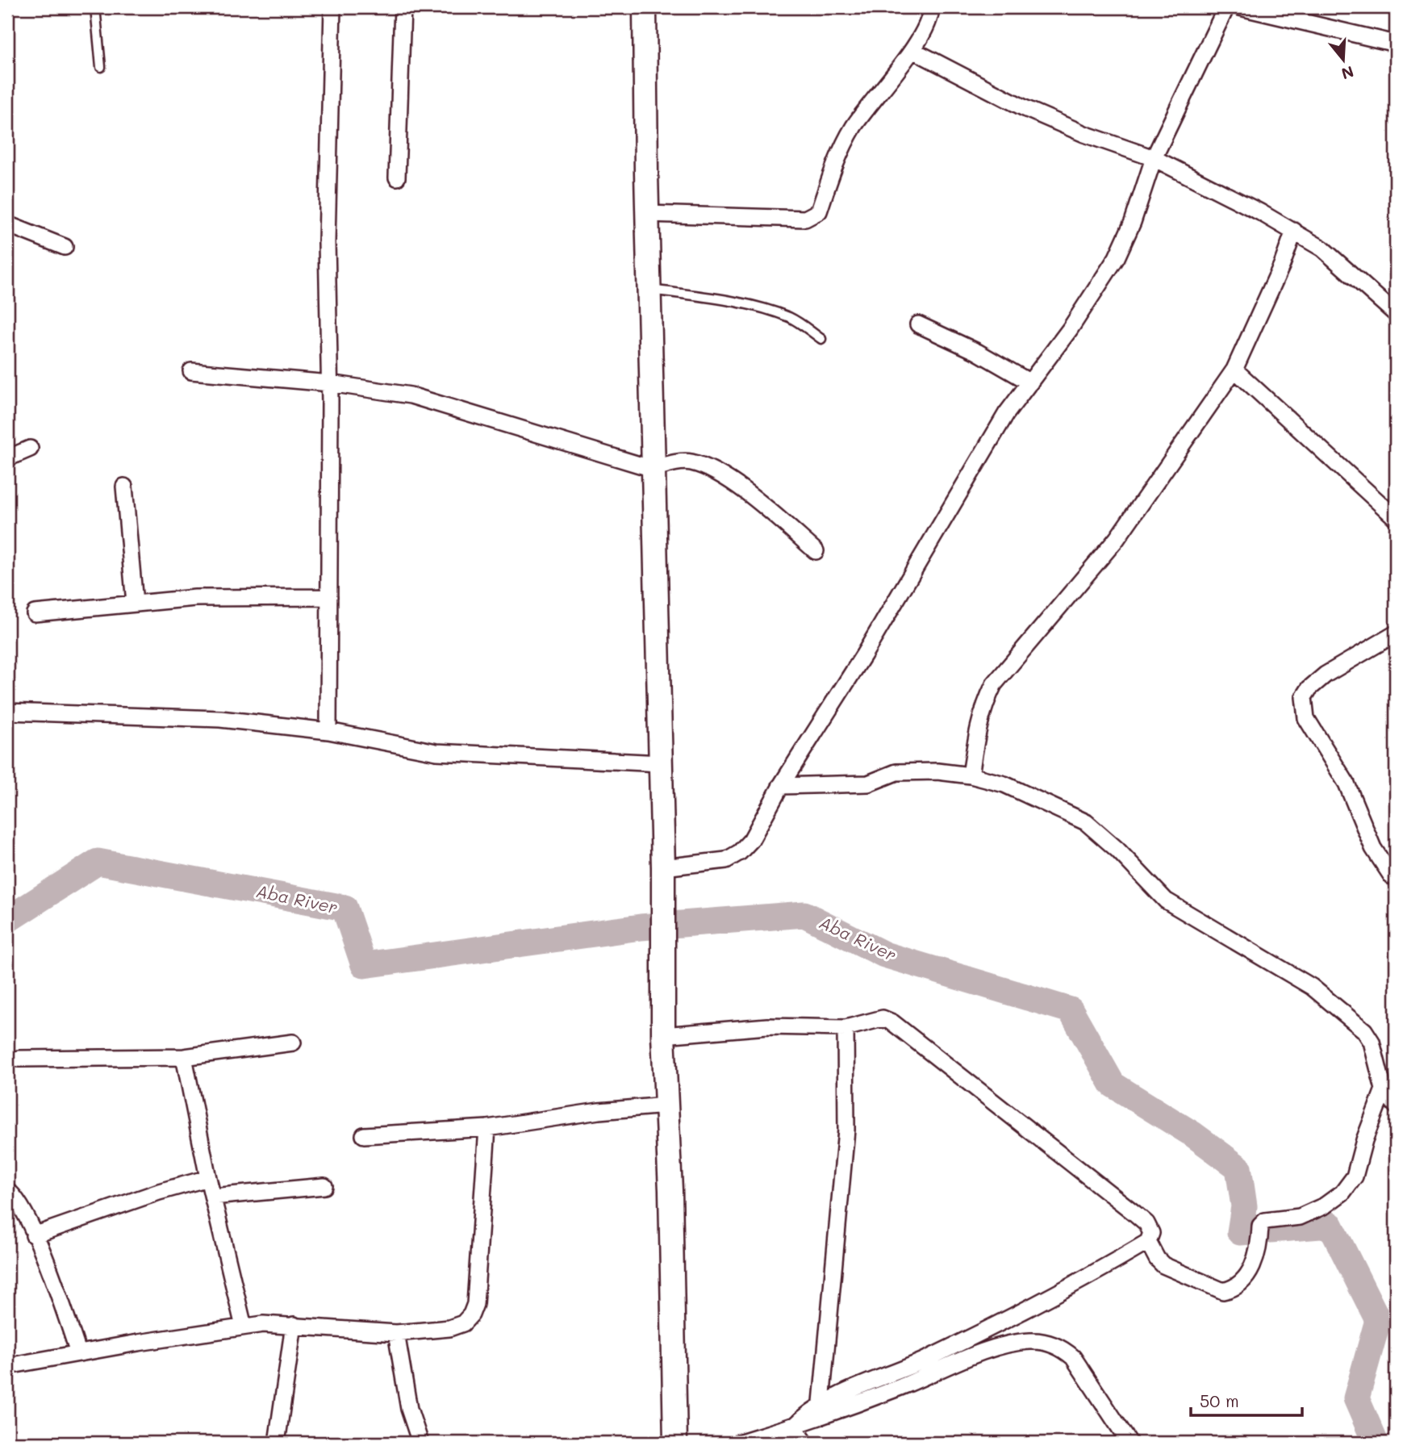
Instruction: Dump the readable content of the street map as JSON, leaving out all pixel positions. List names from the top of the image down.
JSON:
{
  "water": ["Aba River"],
  "scale_bar": "50 m",
  "north": "bottom"
}
